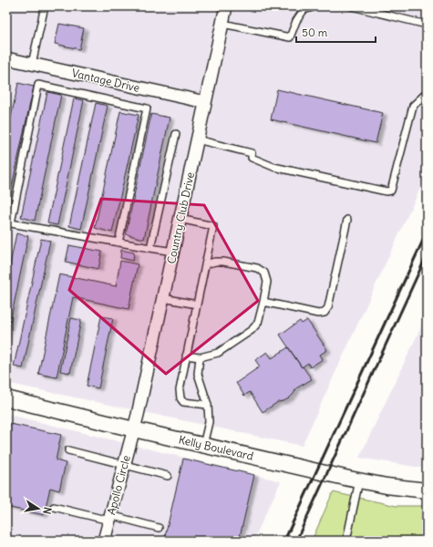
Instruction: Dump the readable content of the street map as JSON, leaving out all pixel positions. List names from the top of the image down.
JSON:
{
  "streets": {
    "street": [
      "Vantage Drive",
      "Country Club Drive",
      "Kelly Boulevard",
      "Apollo Circle"
    ]
  },
  "crossings": [
    ["Vantage Drive", "Country Club Drive"],
    ["Country Club Drive", "Kelly Boulevard"],
    ["Country Club Drive", "Apollo Circle"],
    ["Kelly Boulevard", "Apollo Circle"]
  ],
  "scale_bar": "50 m",
  "north": "right"
}
